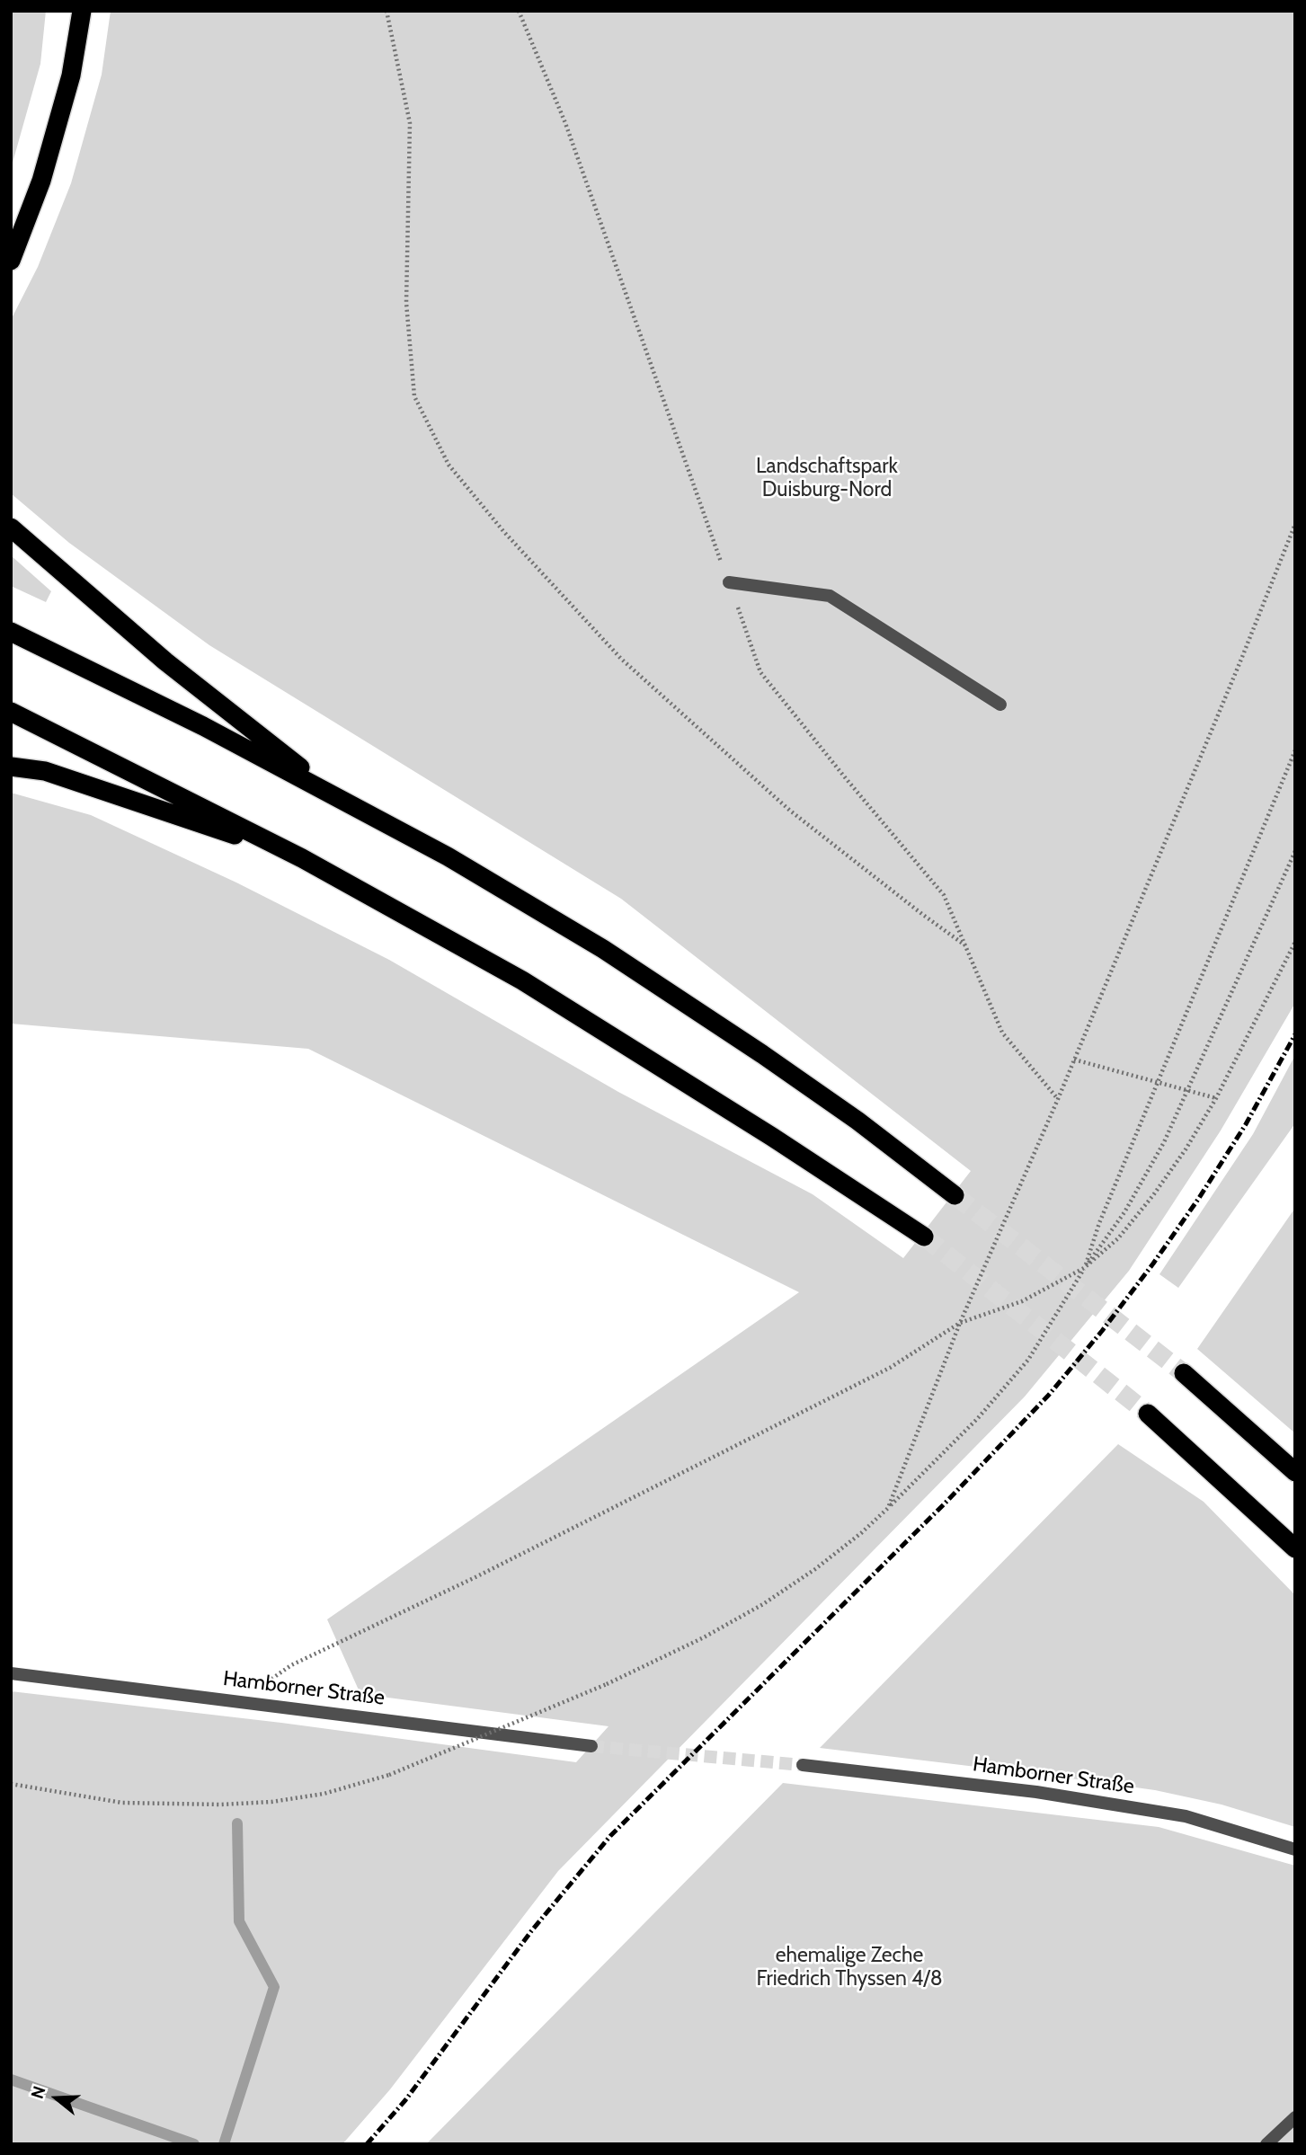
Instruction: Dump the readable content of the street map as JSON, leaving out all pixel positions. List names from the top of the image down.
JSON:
{
  "streets": {
    "street": ["Hamborner Straße"]
  },
  "parks": ["Landschaftspark Duisburg-Nord", "ehemalige Zeche Friedrich Thyssen 4/8"],
  "north": "left"
}
